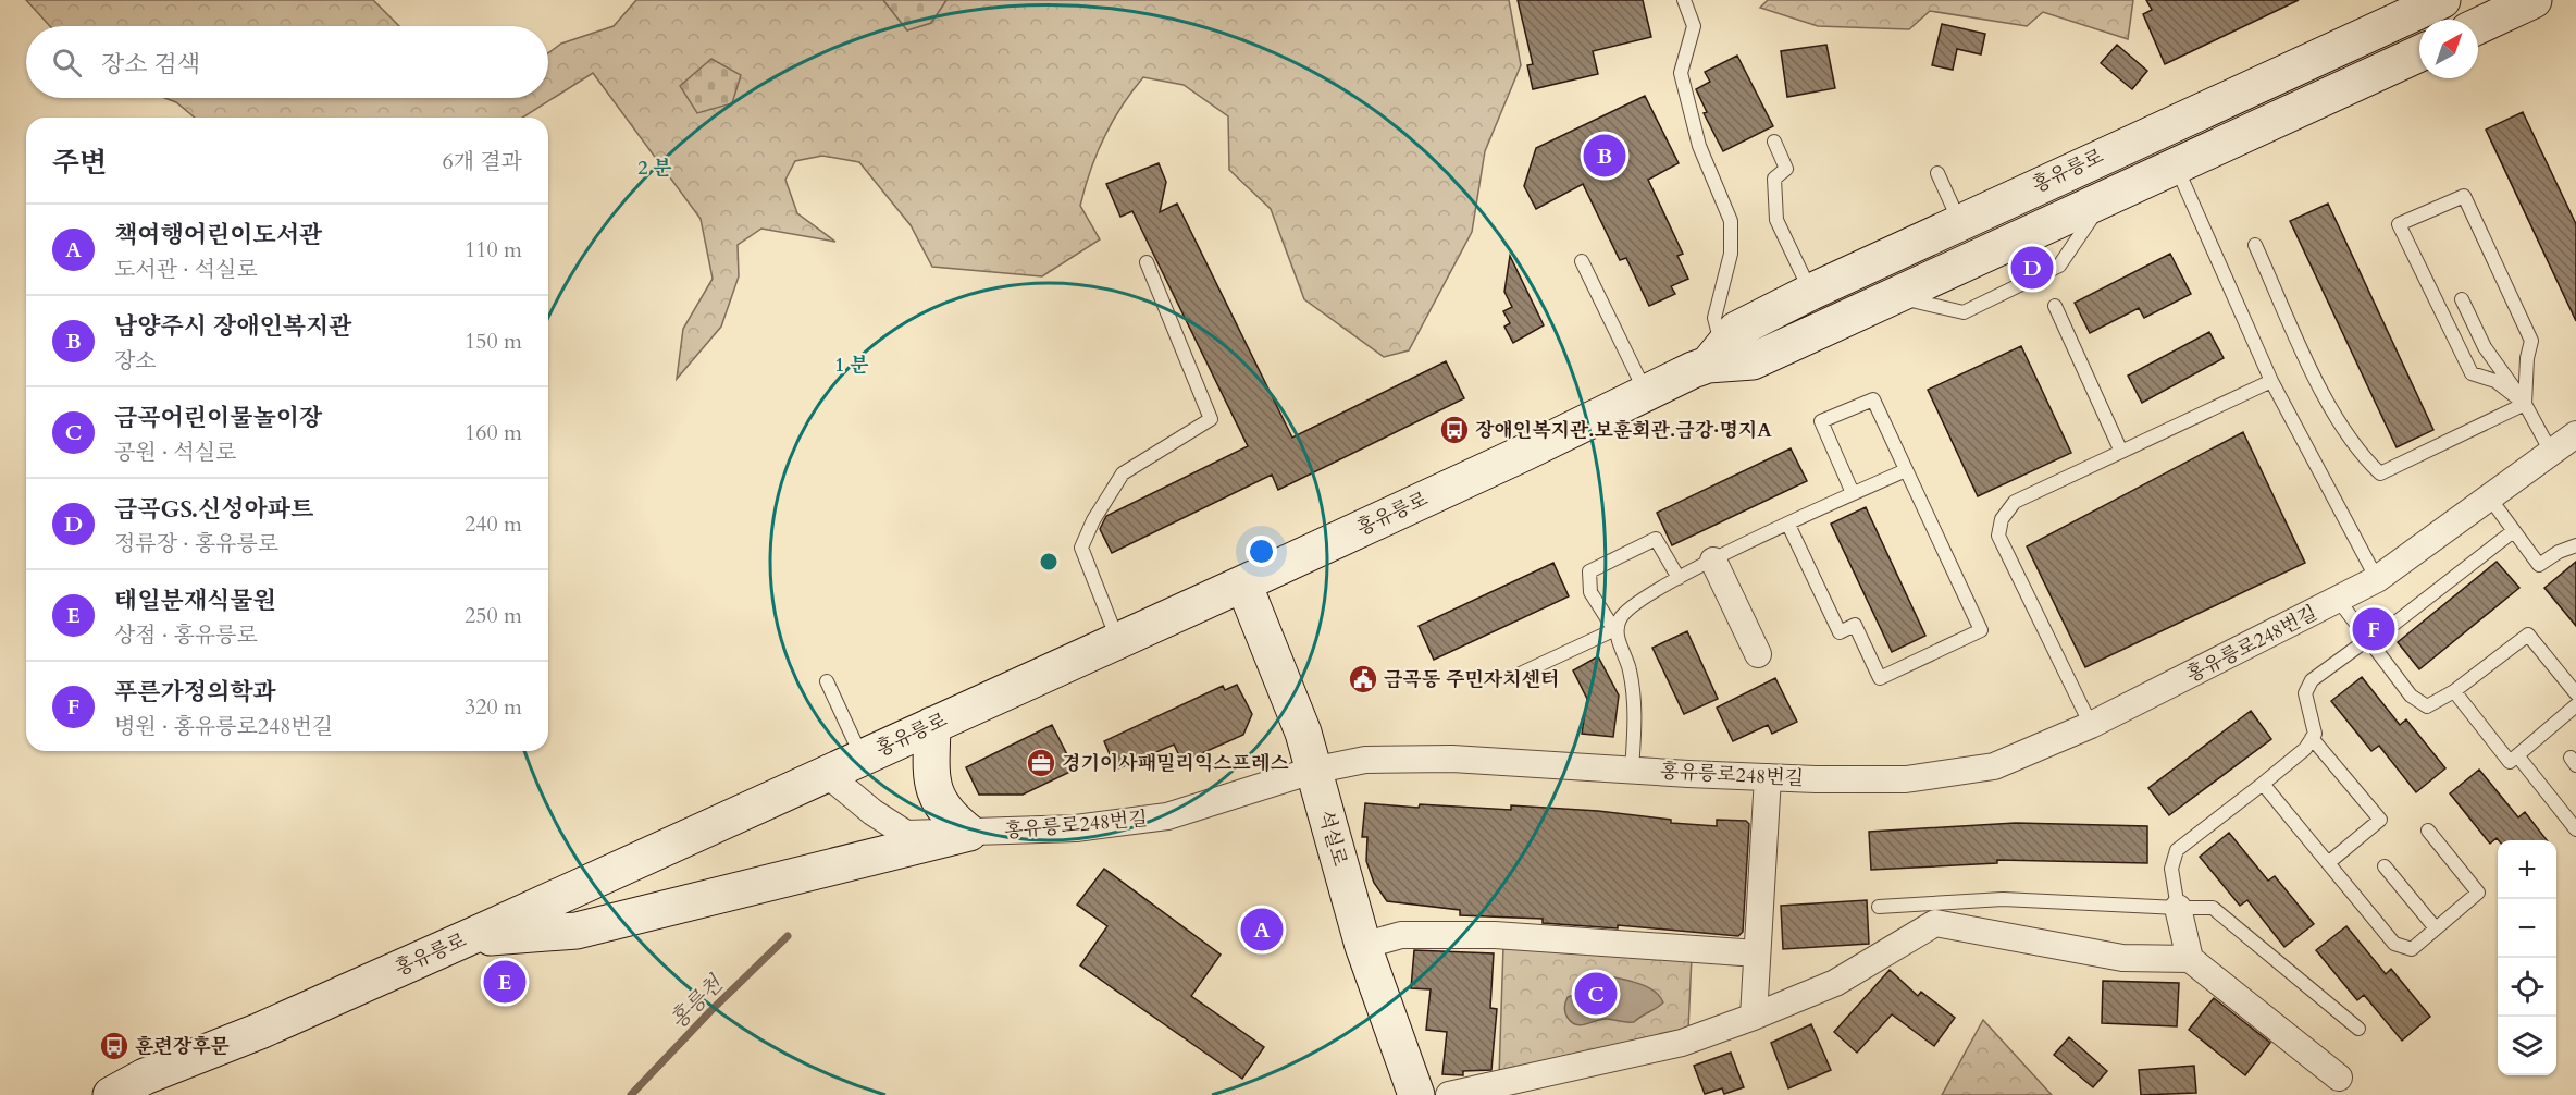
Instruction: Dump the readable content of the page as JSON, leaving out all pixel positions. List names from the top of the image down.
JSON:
{
  "streets": {
    "street": ["홍유릉로", "홍유릉로248번길", "석실로"]
  },
  "crossings": [
    ["홍유릉로", "홍유릉로248번길"],
    ["홍유릉로", "석실로"],
    ["홍유릉로248번길", "석실로"]
  ],
  "water": ["홍릉천"],
  "places": {
    "bus stop": ["장애인복지관.보훈회관.금강·명지A", "훈련장후문"],
    "public building": ["금곡동 주민자치센터"],
    "office": ["경기이사패밀리익스프레스"]
  },
  "north": "top right",
  "page": {
    "search": "장소 검색",
    "heading": ["주변", "6개 결과"],
    "pins": [
      "B",
      "D",
      "F",
      "A",
      "E",
      "C"
    ],
    "list": [
      {
        "mark": "A",
        "name": "책여행어린이도서관",
        "note": "도서관 · 석실로",
        "value": "110 m"
      },
      {
        "mark": "B",
        "name": "남양주시 장애인복지관",
        "note": "장소",
        "value": "150 m"
      },
      {
        "mark": "C",
        "name": "금곡어린이물놀이장",
        "note": "공원 · 석실로",
        "value": "160 m"
      },
      {
        "mark": "D",
        "name": "금곡GS.신성아파트",
        "note": "정류장 · 홍유릉로",
        "value": "240 m"
      },
      {
        "mark": "E",
        "name": "태일분재식물원",
        "note": "상점 · 홍유릉로",
        "value": "250 m"
      },
      {
        "mark": "F",
        "name": "푸른가정의학과",
        "note": "병원 · 홍유릉로248번길",
        "value": "320 m"
      }
    ],
    "map_buttons": ["+", "−"]
  },
  "rings": ["2 분", "1 분"]
}
